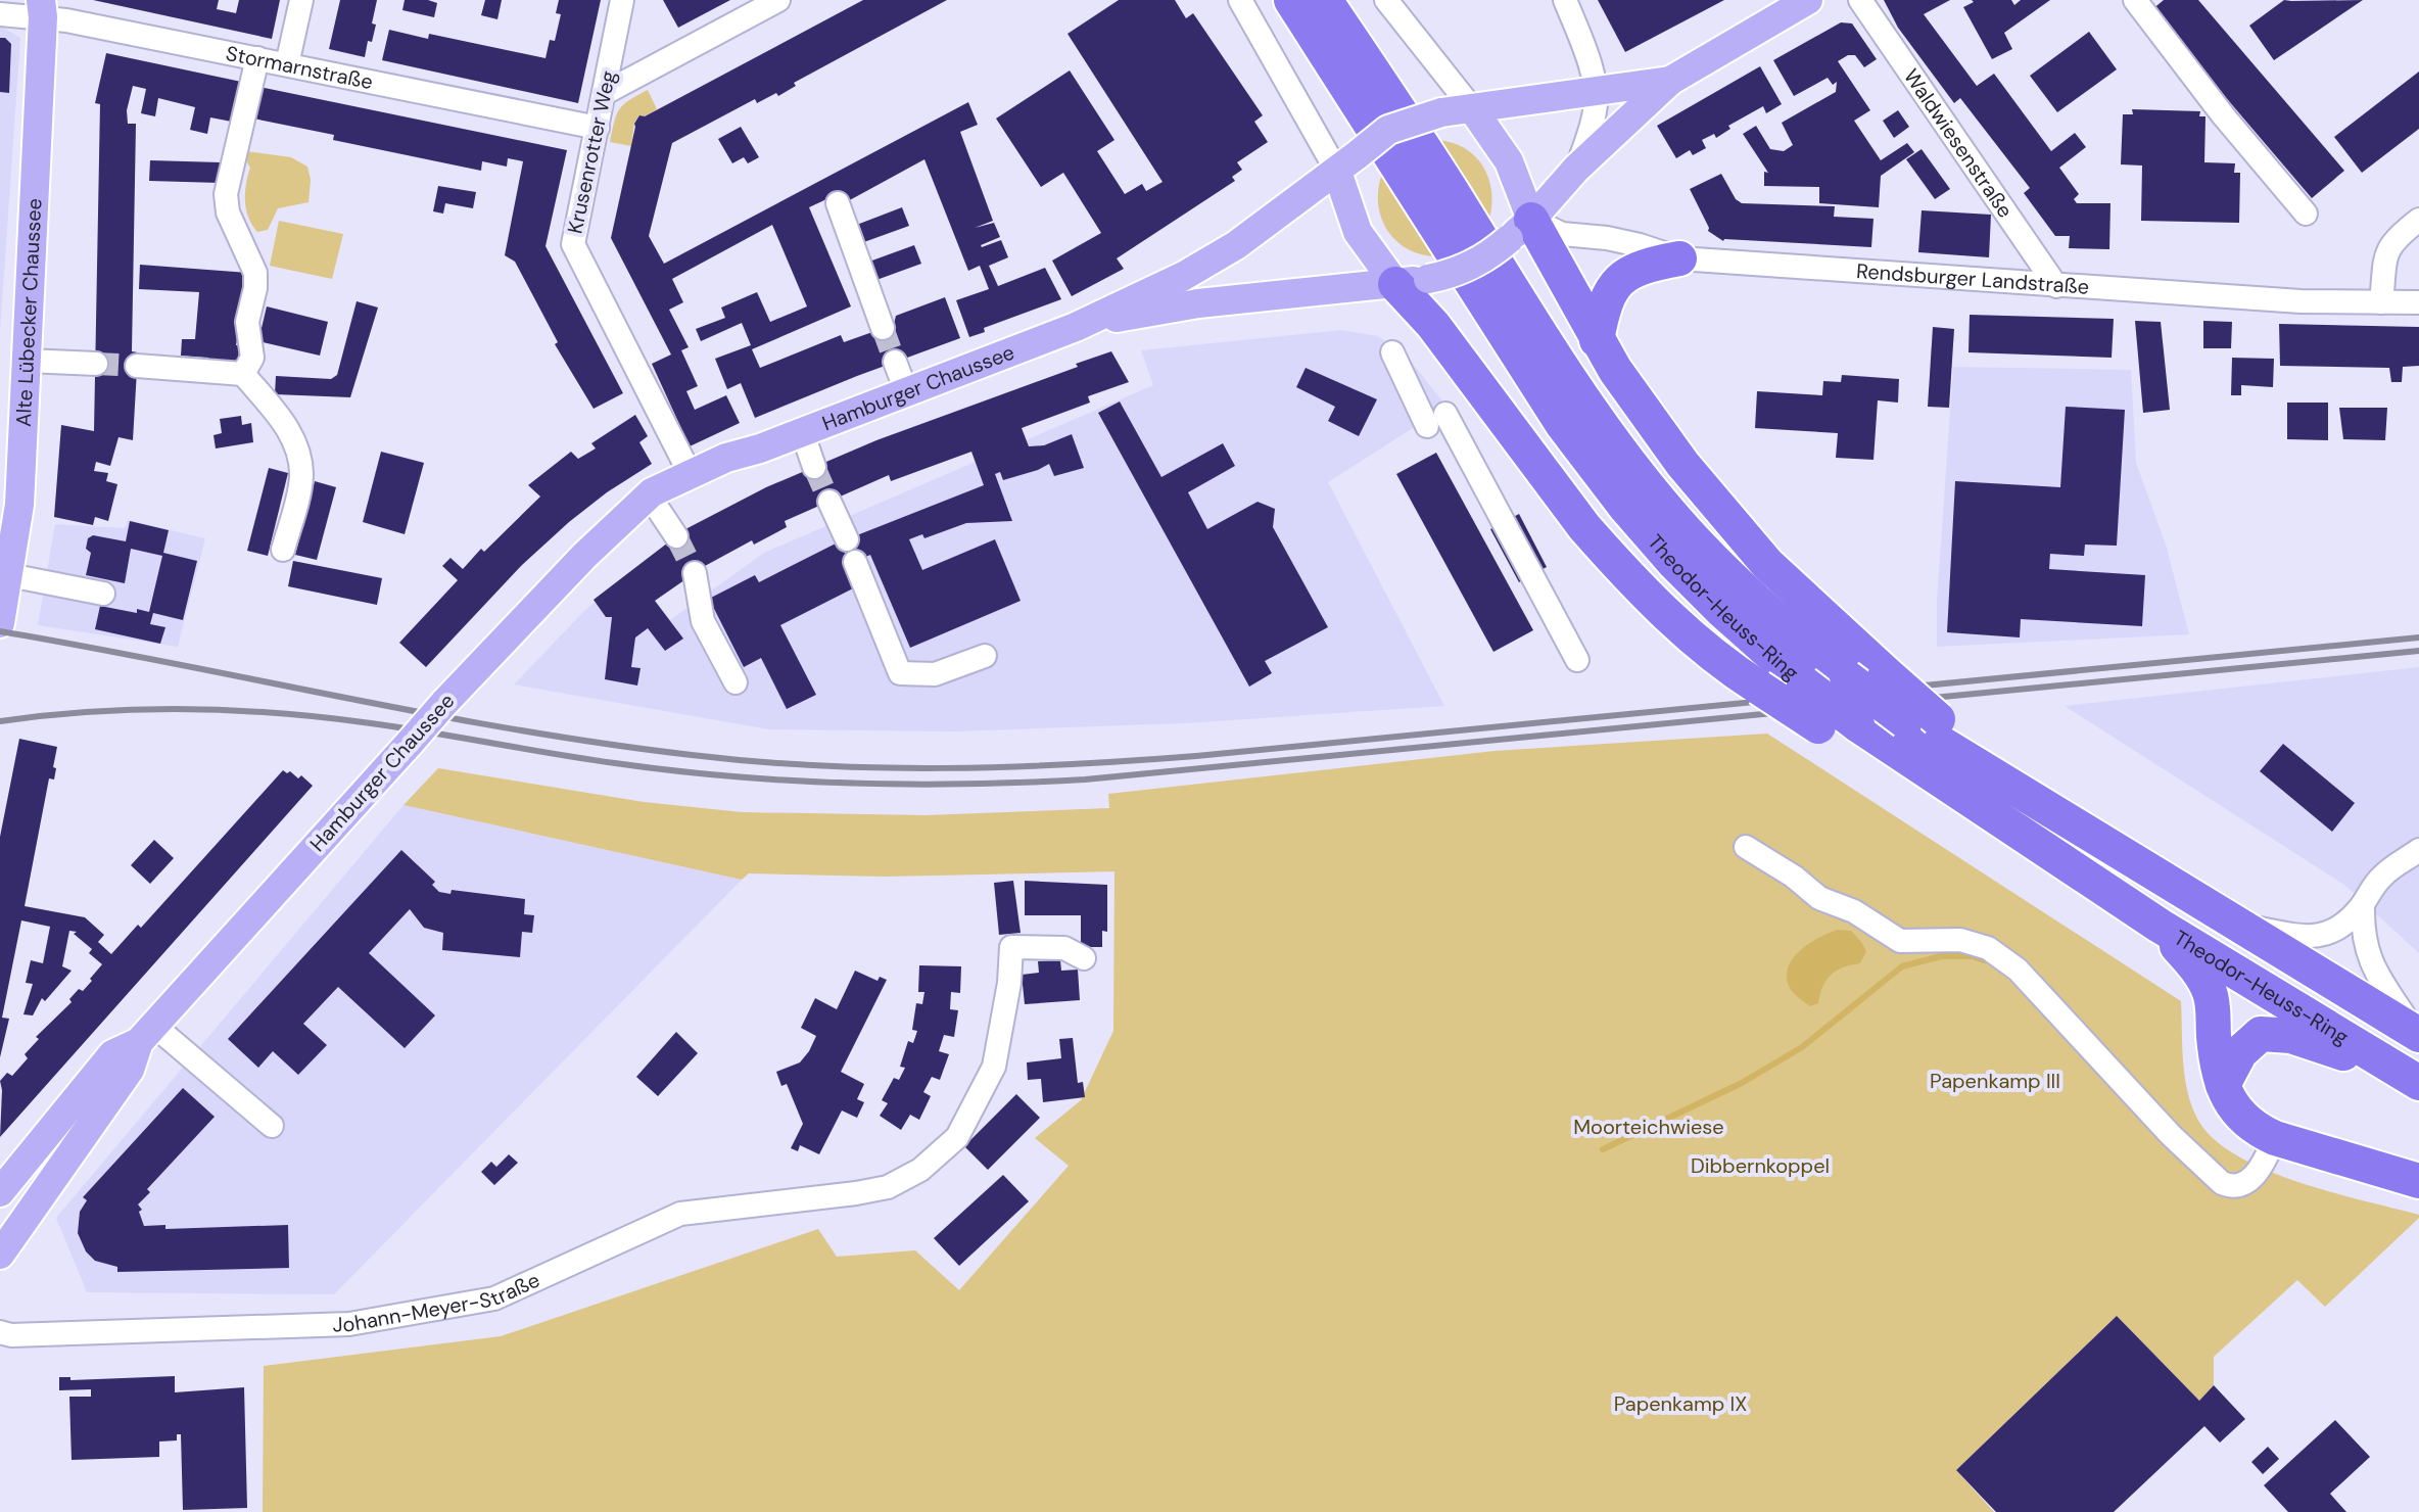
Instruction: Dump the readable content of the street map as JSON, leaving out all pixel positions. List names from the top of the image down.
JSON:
{
  "streets": {
    "highway": ["Theodor-Heuss-Ring"],
    "main road": ["Alte Lübecker Chaussee", "Hamburger Chaussee"],
    "street": [
      "Stormarnstraße",
      "Waldwiesenstraße",
      "Krusenrotter Weg",
      "Rendsburger Landstraße",
      "Johann-Meyer-Straße"
    ]
  },
  "crossings": [
    ["Stormarnstraße", "Krusenrotter Weg"],
    ["Stormarnstraße", "Alte Lübecker Chaussee"],
    ["Waldwiesenstraße", "Rendsburger Landstraße"],
    ["Krusenrotter Weg", "Hamburger Chaussee"],
    ["Rendsburger Landstraße", "Hamburger Chaussee"]
  ],
  "parks": [
    "Papenkamp III",
    "Moorteichwiese",
    "Dibbernkoppel",
    "Papenkamp IX"
  ]
}
